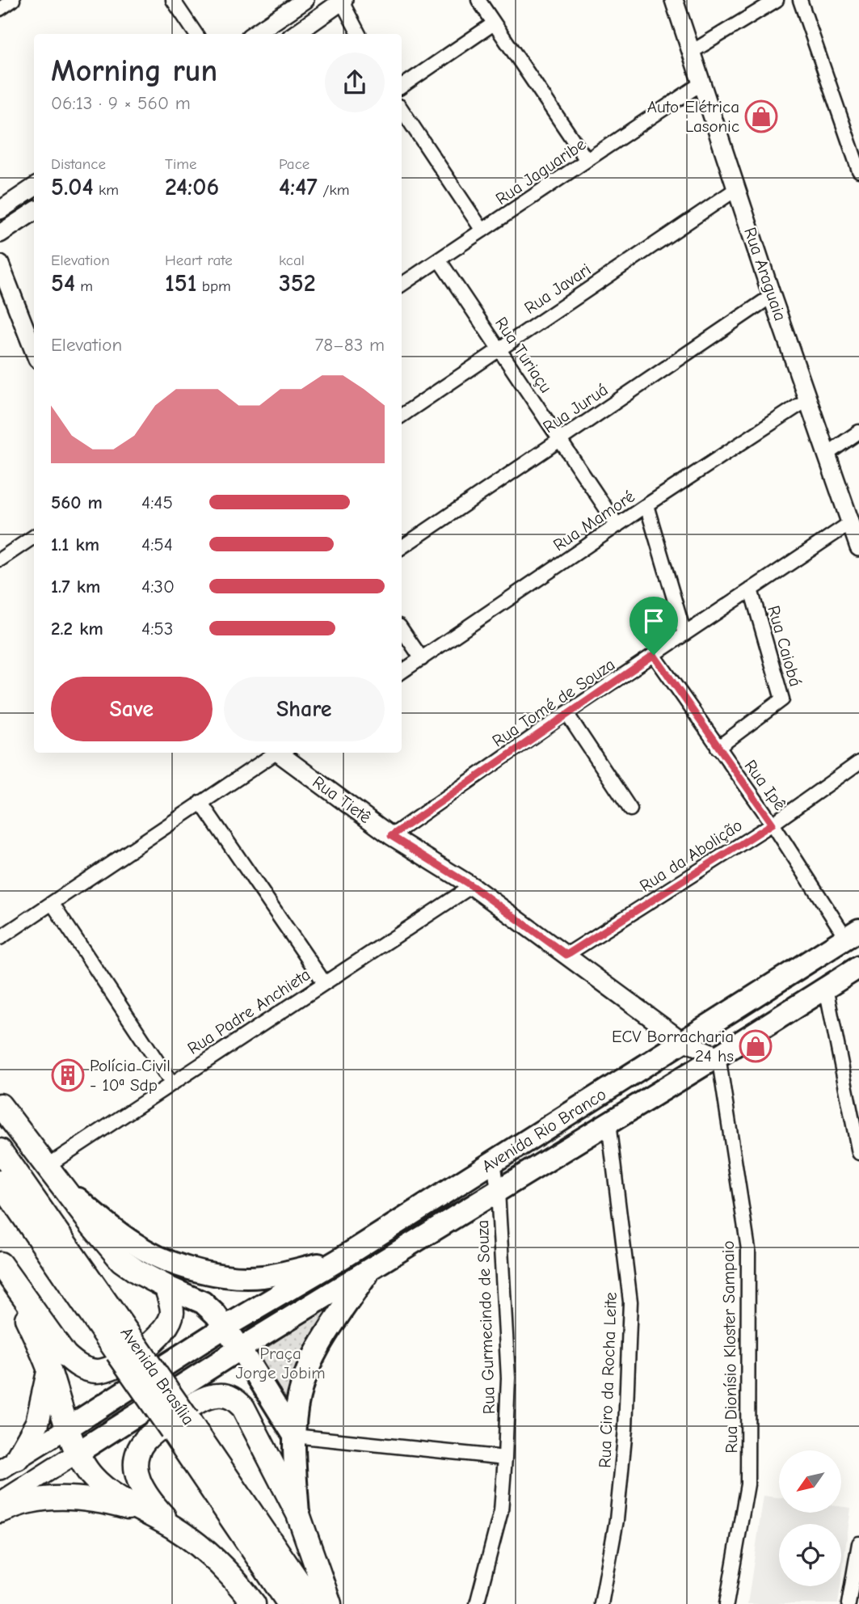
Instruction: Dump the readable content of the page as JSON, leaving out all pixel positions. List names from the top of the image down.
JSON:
{
  "streets": {
    "highway": ["Avenida Brasília"],
    "main road": ["Avenida Rio Branco"],
    "street": [
      "Rua Jaguaribe",
      "Rua Araguaia",
      "Rua Javari",
      "Rua Turiaçu",
      "Rua Juruá",
      "Rua Mamoré",
      "Rua Caiobá",
      "Rua Tomé de Souza",
      "Rua Ipê",
      "Rua Tietê",
      "Rua da Abolição",
      "Rua Padre Anchieta",
      "Rua Gurmecindo de Souza",
      "Rua Dionísio Kloster Sampaio",
      "Rua Ciro da Rocha Leite"
    ]
  },
  "crossings": [
    ["Rua Jaguaribe", "Rua Araguaia"],
    ["Rua Jaguaribe", "Rua Turiaçu"],
    ["Rua Araguaia", "Rua Javari"],
    ["Rua Araguaia", "Rua Juruá"],
    ["Rua Araguaia", "Rua Mamoré"],
    ["Rua Araguaia", "Rua Tomé de Souza"],
    ["Rua Javari", "Rua Turiaçu"],
    ["Rua Turiaçu", "Rua Juruá"],
    ["Rua Turiaçu", "Rua Mamoré"],
    ["Rua Caiobá", "Rua Tomé de Souza"],
    ["Rua Caiobá", "Rua Ipê"],
    ["Rua Tomé de Souza", "Rua Ipê"],
    ["Rua Tomé de Souza", "Rua Tietê"],
    ["Rua Ipê", "Rua da Abolição"],
    ["Rua Ipê", "Avenida Rio Branco"],
    ["Rua Tietê", "Rua da Abolição"],
    ["Rua Tietê", "Rua Padre Anchieta"],
    ["Rua Tietê", "Avenida Rio Branco"],
    ["Rua Tietê", "Rua Dionísio Kloster Sampaio"],
    ["Avenida Rio Branco", "Rua Gurmecindo de Souza"],
    ["Avenida Rio Branco", "Rua Dionísio Kloster Sampaio"],
    ["Avenida Rio Branco", "Rua Ciro da Rocha Leite"]
  ],
  "parks": ["Praça Jorge Jobim"],
  "places": {
    "shop": ["Auto Elétrica Lasonic", "ECV Borracharia 24 hs"],
    "building": ["Polícia Civil - 10ª Sdp"]
  },
  "north": "bottom left",
  "page": {
    "heading": ["Morning run", "06:13 · 9 × 560 m"],
    "stats": [
      ["Distance", "5.04 km"],
      ["Time", "24:06"],
      ["Pace", "4:47 /km"],
      ["Elevation", "54 m"],
      ["Heart rate", "151 bpm"],
      ["kcal", "352"]
    ],
    "chart": ["Elevation", "78–83 m"],
    "list": [
      {
        "name": "560 m",
        "note": "4:45"
      },
      {
        "name": "1.1 km",
        "note": "4:54"
      },
      {
        "name": "1.7 km",
        "note": "4:30"
      },
      {
        "name": "2.2 km",
        "note": "4:53"
      }
    ],
    "buttons": ["Save", "Share"]
  }
}
